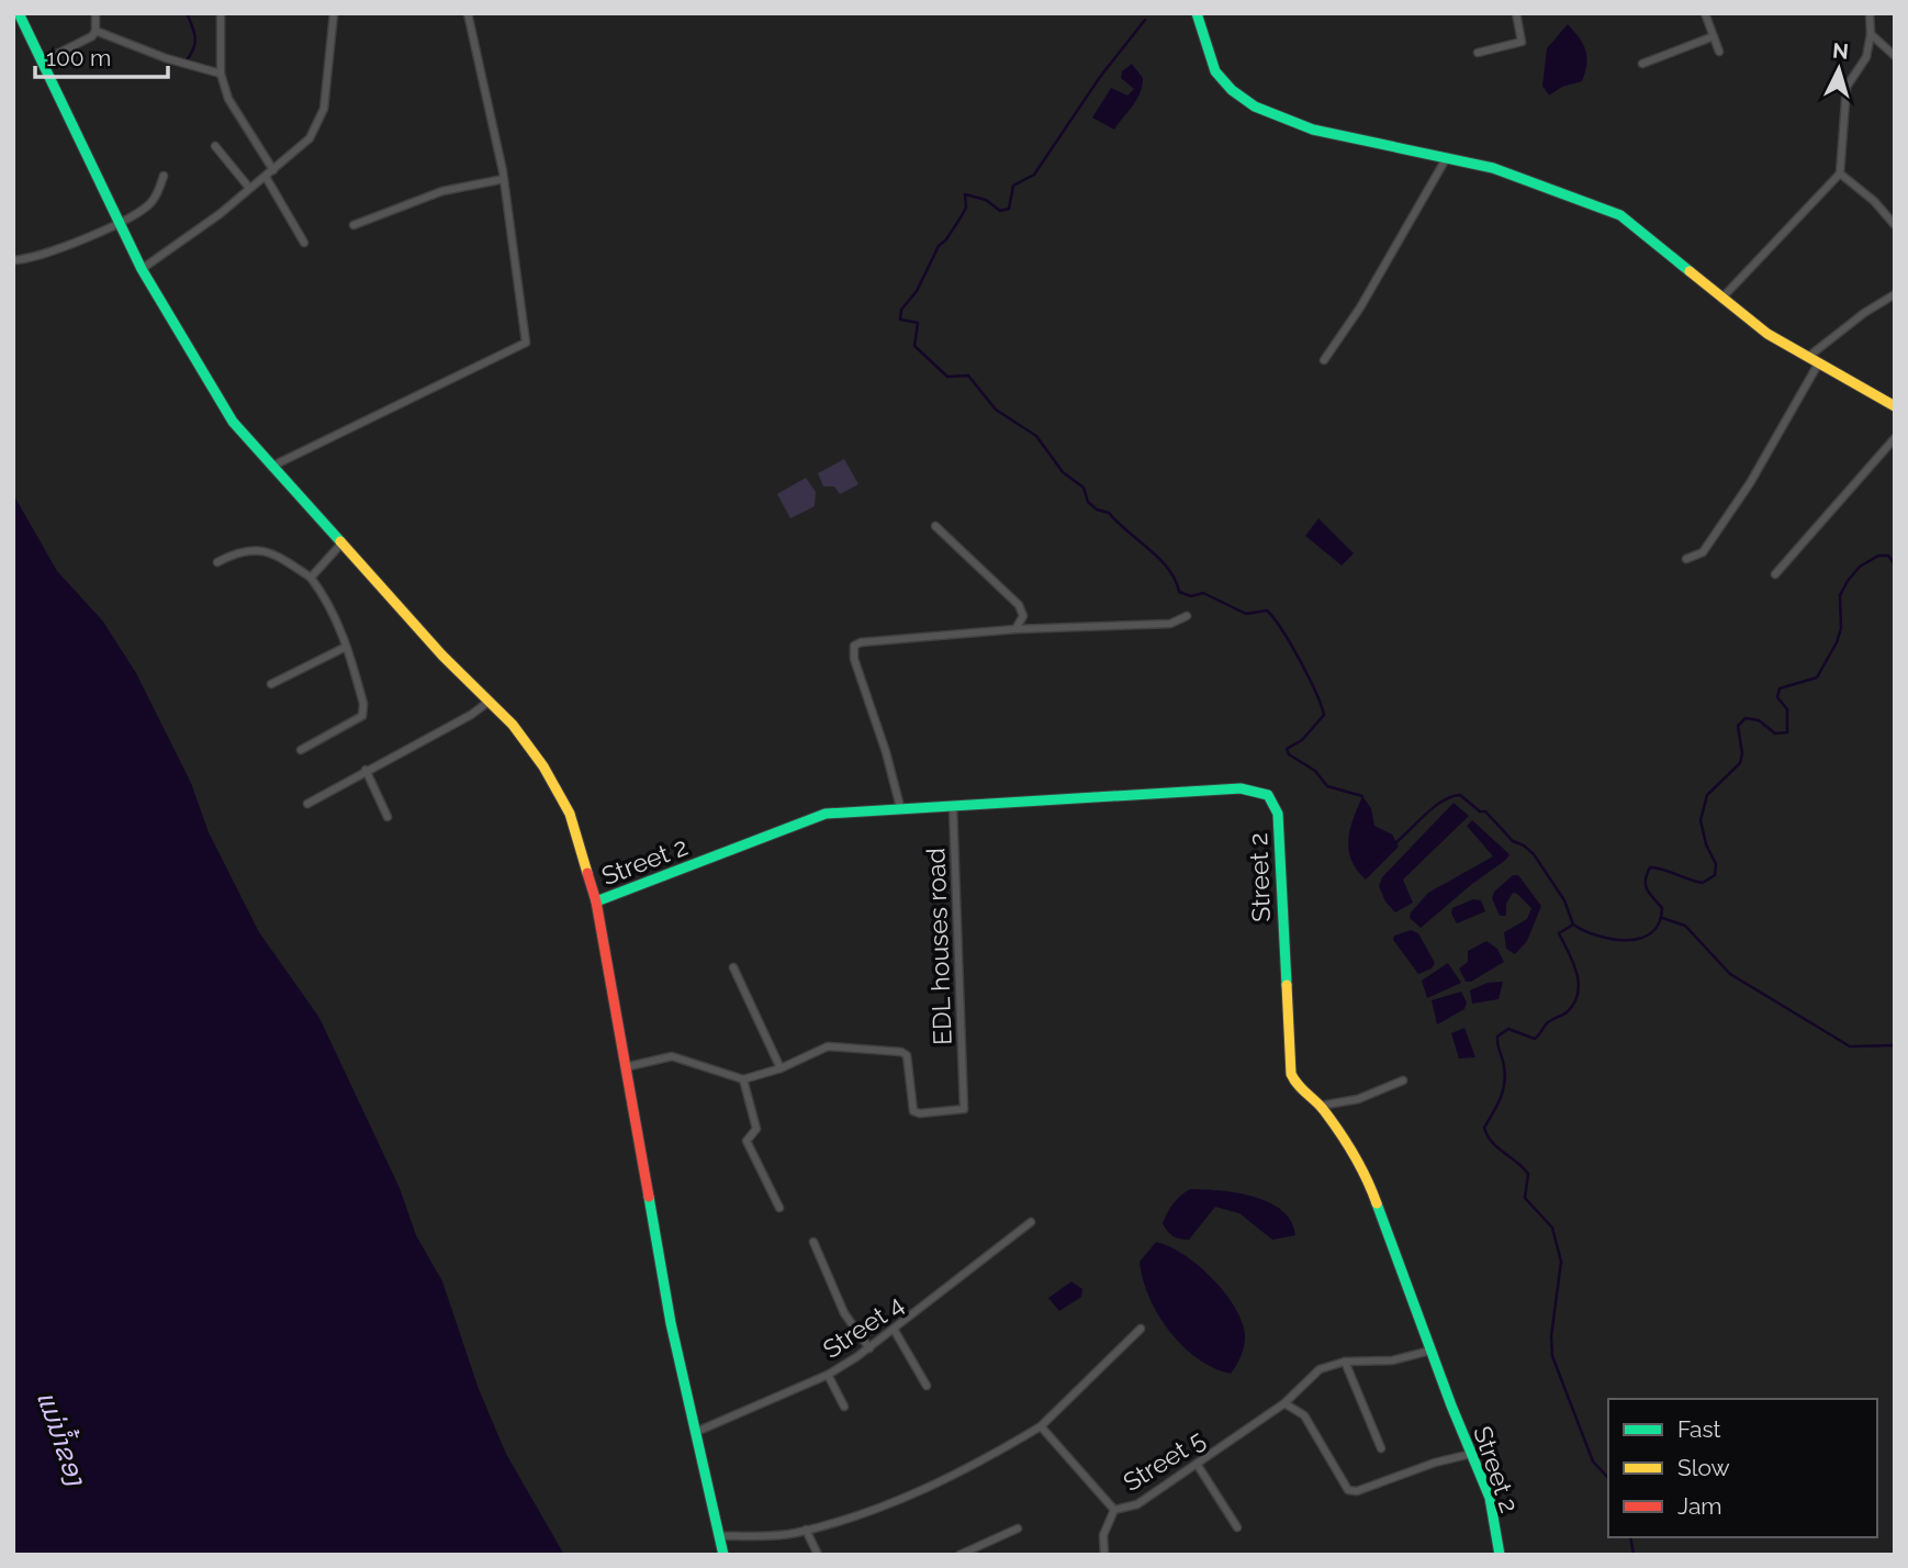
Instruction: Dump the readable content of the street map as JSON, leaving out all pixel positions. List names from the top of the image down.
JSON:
{
  "streets": {
    "street": [
      "Street 2",
      "EDL houses road",
      "Street 4",
      "Street 5"
    ]
  },
  "crossings": [
    ["Street 2", "EDL houses road"],
    ["Street 2", "Street 5"]
  ],
  "water": ["ແມ່ນ້ຳຂອງ"],
  "legend": ["Fast", "Slow", "Jam"],
  "scale_bar": "100 m",
  "north": "top"
}
